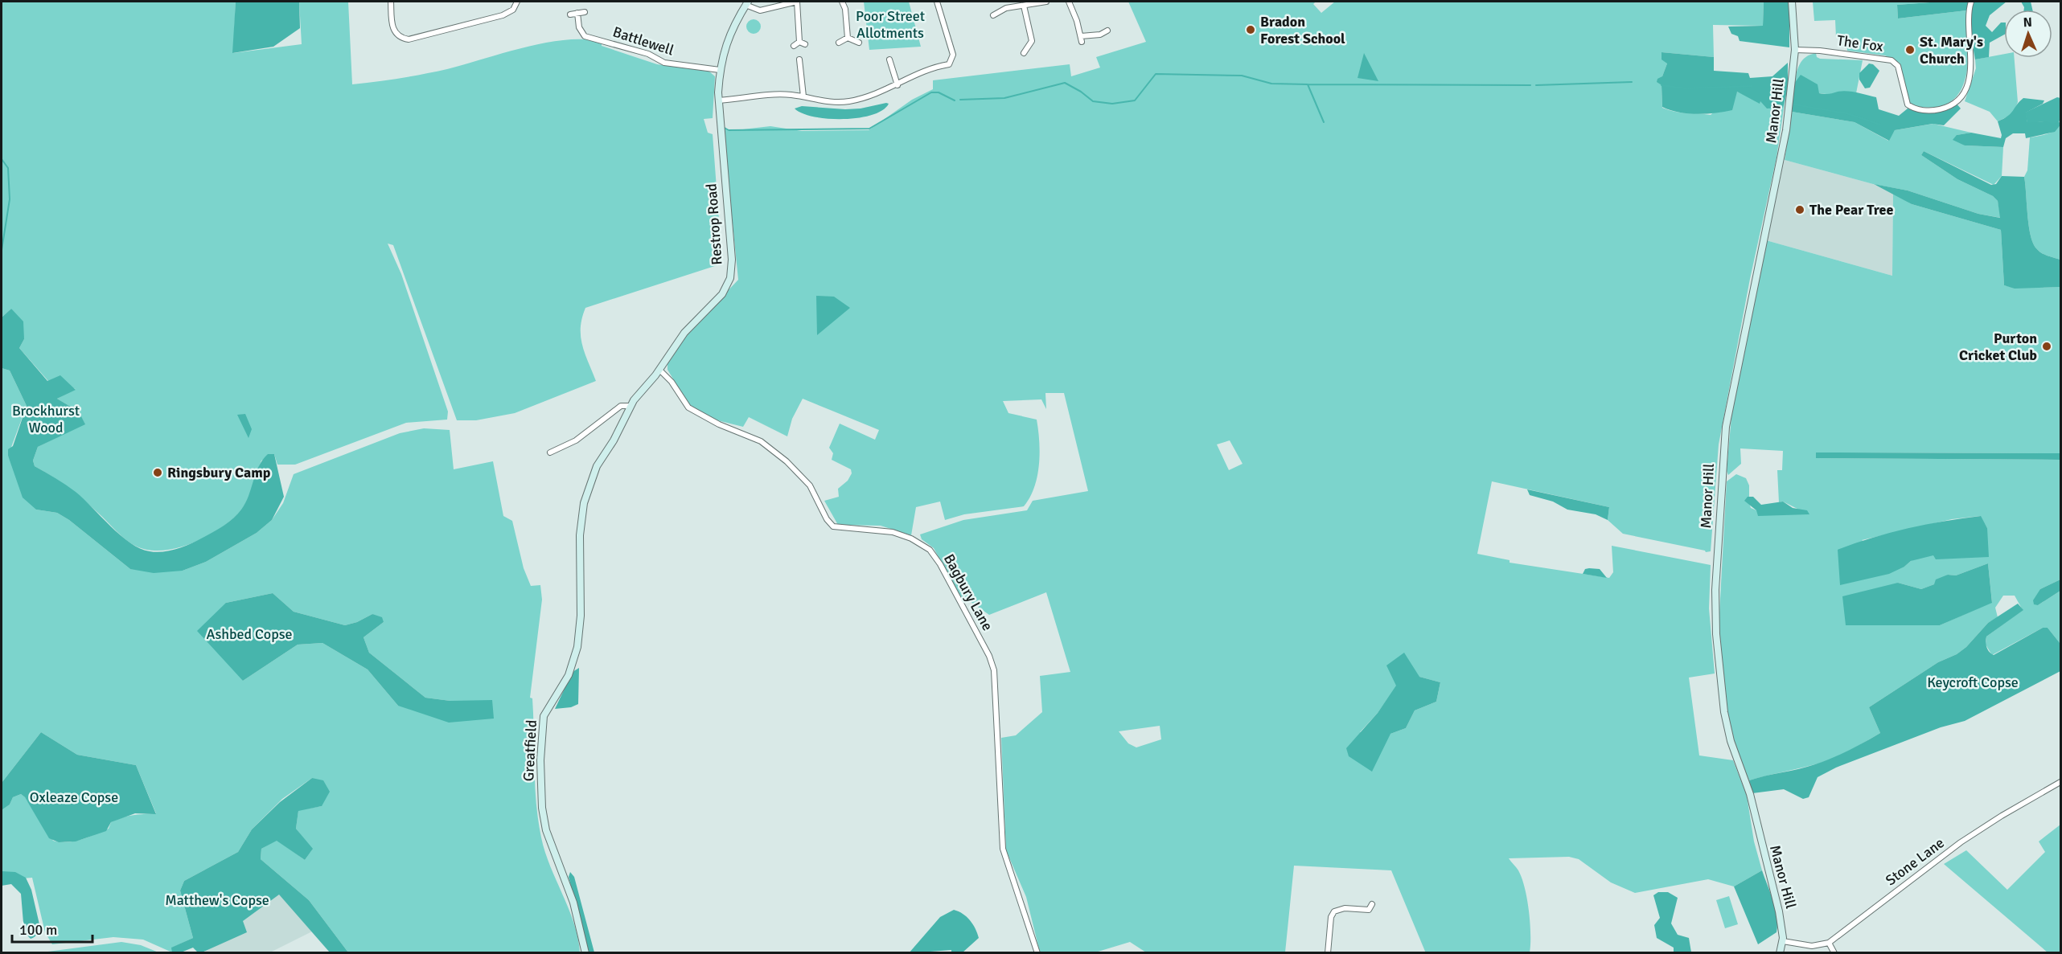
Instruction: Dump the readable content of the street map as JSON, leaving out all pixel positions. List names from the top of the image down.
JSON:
{
  "streets": {
    "street": [
      "Battlewell",
      "The Fox",
      "Manor Hill",
      "Restrop Road",
      "Bagbury Lane",
      "Greatfield",
      "Stone Lane"
    ]
  },
  "crossings": [
    ["Battlewell", "Restrop Road"],
    ["The Fox", "Manor Hill"],
    ["Restrop Road", "Bagbury Lane"],
    ["Restrop Road", "Greatfield"]
  ],
  "parks": [
    "Poor Street Allotments",
    "Brockhurst Wood",
    "Ashbed Copse",
    "Keycroft Copse",
    "Oxleaze Copse",
    "Matthew's Copse"
  ],
  "places": [
    "Bradon Forest School",
    "St. Mary's Church",
    "The Pear Tree",
    "Purton Cricket Club",
    "Ringsbury Camp"
  ],
  "scale_bar": "100 m",
  "north": "top"
}
